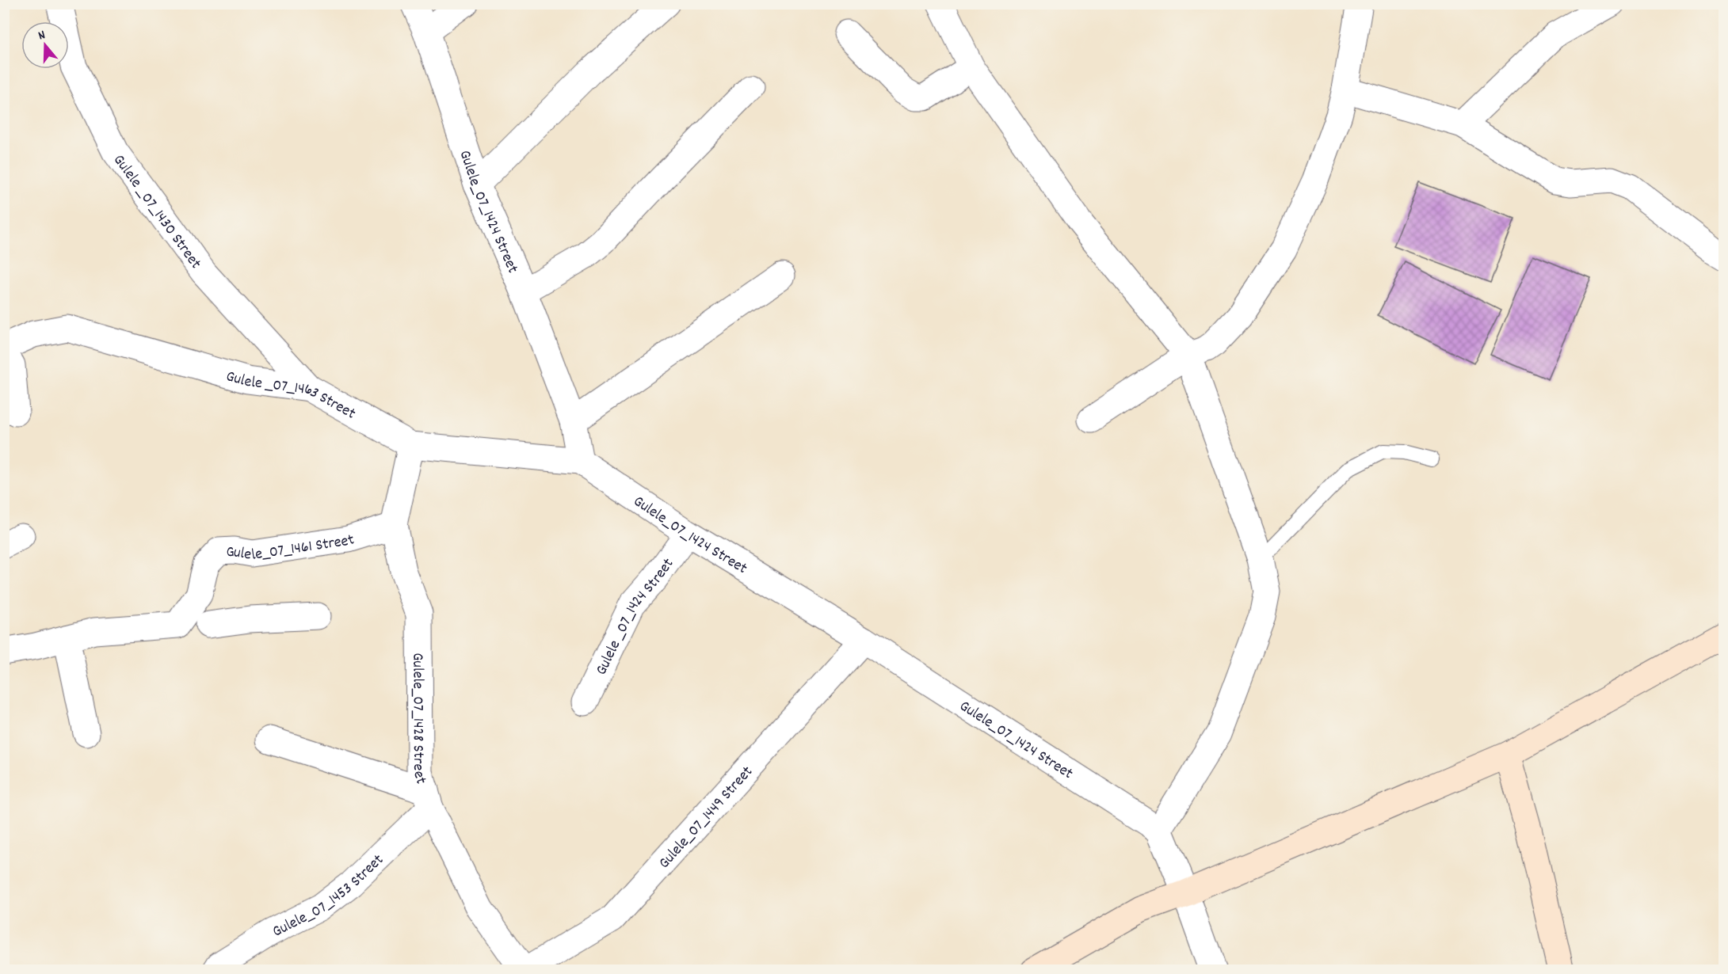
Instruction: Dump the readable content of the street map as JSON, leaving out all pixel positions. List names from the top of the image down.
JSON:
{
  "streets": {
    "street": [
      "Gulele _07_1430 Street",
      "Gulele_07_1424 Street",
      "Gulele _07_1463 Street",
      "Gulele_07_1461 Street",
      "Gulele _07_1424 Street",
      "Gulele_07_1428 Street",
      "Gulele_07_1449 Street",
      "Gulele_07_1453 Street"
    ]
  },
  "crossings": [
    ["Gulele _07_1430 Street", "Gulele _07_1463 Street"],
    ["Gulele_07_1424 Street", "Gulele _07_1463 Street"],
    ["Gulele_07_1424 Street", "Gulele _07_1424 Street"],
    ["Gulele_07_1424 Street", "Gulele_07_1449 Street"],
    ["Gulele _07_1463 Street", "Gulele_07_1428 Street"],
    ["Gulele_07_1461 Street", "Gulele_07_1428 Street"],
    ["Gulele_07_1428 Street", "Gulele_07_1449 Street"],
    ["Gulele_07_1428 Street", "Gulele_07_1453 Street"]
  ],
  "north": "top"
}
